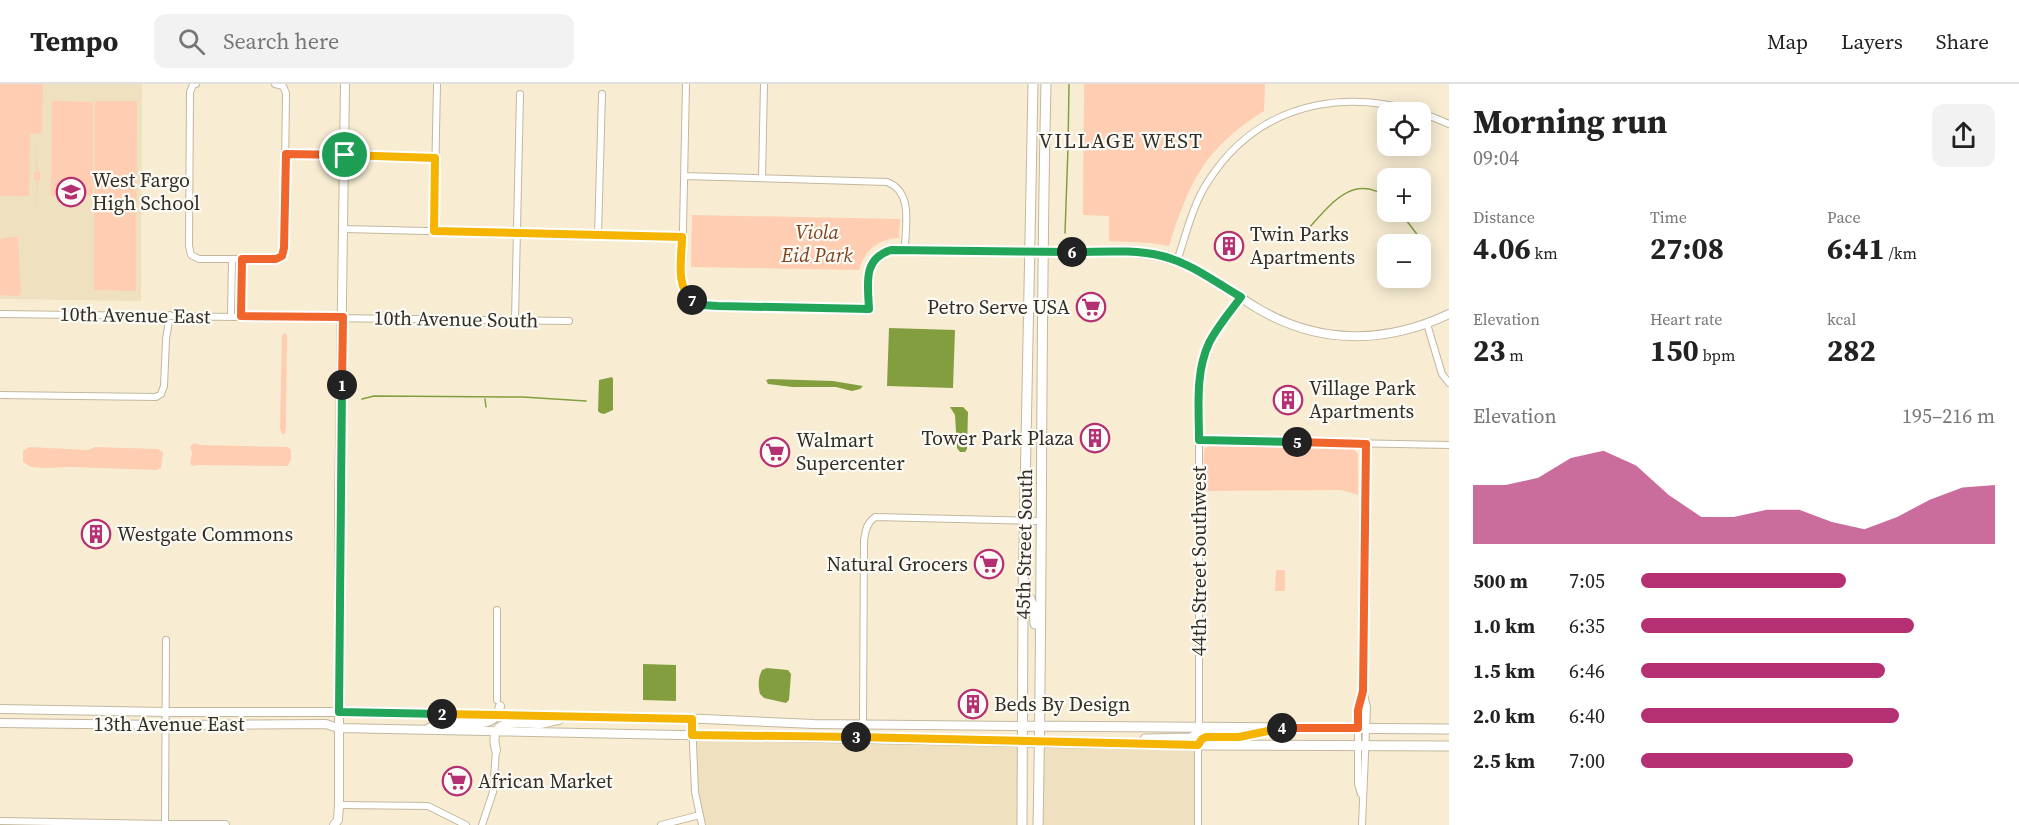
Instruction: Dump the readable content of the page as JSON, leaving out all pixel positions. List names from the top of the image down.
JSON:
{
  "streets": {
    "main road": ["45th Street South", "13th Avenue East"],
    "street": ["10th Avenue East", "10th Avenue South", "44th Street Southwest"]
  },
  "crossings": [
    ["10th Avenue East", "10th Avenue South"]
  ],
  "districts": ["VILLAGE WEST"],
  "parks": ["Viola Eid Park"],
  "places": {
    "school or university": ["West Fargo High School"],
    "building": [
      "Twin Parks Apartments",
      "Village Park Apartments",
      "Tower Park Plaza",
      "Westgate Commons",
      "Beds By Design"
    ],
    "supermarket": [
      "Petro Serve USA",
      "Walmart Supercenter",
      "Natural Grocers",
      "African Market"
    ]
  },
  "page": {
    "header": "Tempo",
    "search": "Search here",
    "nav": ["Map", "Layers", "Share"],
    "heading": ["Morning run", "09:04"],
    "map_buttons": ["+", "−"],
    "stats": [
      ["Distance", "4.06 km"],
      ["Time", "27:08"],
      ["Pace", "6:41 /km"],
      ["Elevation", "23 m"],
      ["Heart rate", "150 bpm"],
      ["kcal", "282"]
    ],
    "pins": [
      "6",
      "7",
      "1",
      "5",
      "2",
      "4",
      "3"
    ],
    "chart": ["Elevation", "195–216 m"],
    "list": [
      {
        "name": "500 m",
        "note": "7:05"
      },
      {
        "name": "1.0 km",
        "note": "6:35"
      },
      {
        "name": "1.5 km",
        "note": "6:46"
      },
      {
        "name": "2.0 km",
        "note": "6:40"
      },
      {
        "name": "2.5 km",
        "note": "7:00"
      }
    ]
  }
}
